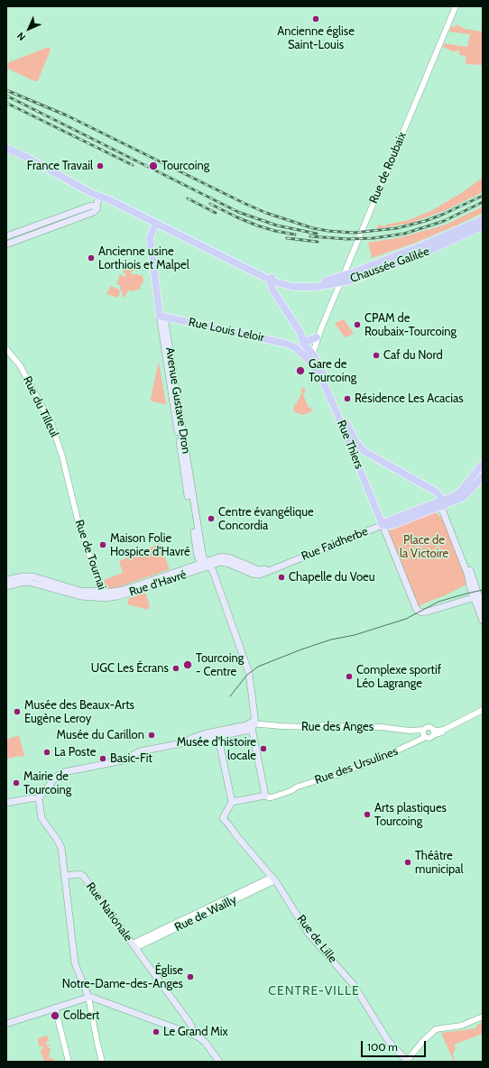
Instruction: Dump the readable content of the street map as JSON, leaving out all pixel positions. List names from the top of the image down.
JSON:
{
  "streets": {
    "main road": [
      "Chaussée Galilée",
      "Rue Louis Leloir",
      "Avenue Gustave Dron",
      "Rue Thiers",
      "Rue Faidherbe",
      "Rue d'Havré",
      "Rue Nationale",
      "Rue de Lille"
    ],
    "street": [
      "Rue de Roubaix",
      "Rue du Tilleul",
      "Rue de Tournai",
      "Rue des Anges",
      "Rue des Ursulines",
      "Rue de Wailly"
    ]
  },
  "crossings": [
    ["Rue de Roubaix", "Chaussée Galilée"],
    ["Rue de Roubaix", "Rue Louis Leloir"],
    ["Rue de Roubaix", "Rue Thiers"],
    ["Chaussée Galilée", "Avenue Gustave Dron"],
    ["Chaussée Galilée", "Rue Thiers"],
    ["Rue Louis Leloir", "Avenue Gustave Dron"],
    ["Rue Louis Leloir", "Rue Thiers"],
    ["Avenue Gustave Dron", "Rue Faidherbe"],
    ["Avenue Gustave Dron", "Rue d'Havré"],
    ["Avenue Gustave Dron", "Rue des Anges"],
    ["Avenue Gustave Dron", "Rue des Ursulines"],
    ["Rue du Tilleul", "Rue de Tournai"],
    ["Rue Thiers", "Rue Faidherbe"],
    ["Rue Faidherbe", "Rue d'Havré"],
    ["Rue de Tournai", "Rue d'Havré"],
    ["Rue des Anges", "Rue des Ursulines"],
    ["Rue Nationale", "Rue de Wailly"],
    ["Rue de Wailly", "Rue de Lille"]
  ],
  "districts": ["CENTRE-VILLE"],
  "parks": ["Place de la Victoire"],
  "places": [
    "Ancienne église Saint-Louis",
    "France Travail",
    "Tourcoing",
    "Ancienne usine Lorthiois et Malpel",
    "CPAM de Roubaix-Tourcoing",
    "Caf du Nord",
    "Gare de Tourcoing",
    "Résidence Les Acacias",
    "Centre évangélique Concordia",
    "Maison Folie Hospice d’Havré",
    "Chapelle du Voeu",
    "Tourcoing - Centre",
    "UGC Les Écrans",
    "Complexe sportif Léo Lagrange",
    "Musée des Beaux-Arts Eugène Leroy",
    "Musée du Carillon",
    "Musée d'histoire locale",
    "La Poste",
    "Basic-Fit",
    "Mairie de Tourcoing",
    "Arts plastiques Tourcoing",
    "Théâtre municipal",
    "Église Notre-Dame-des-Anges",
    "Colbert",
    "Le Grand Mix"
  ],
  "scale_bar": "100 m",
  "north": "bottom left"
}
